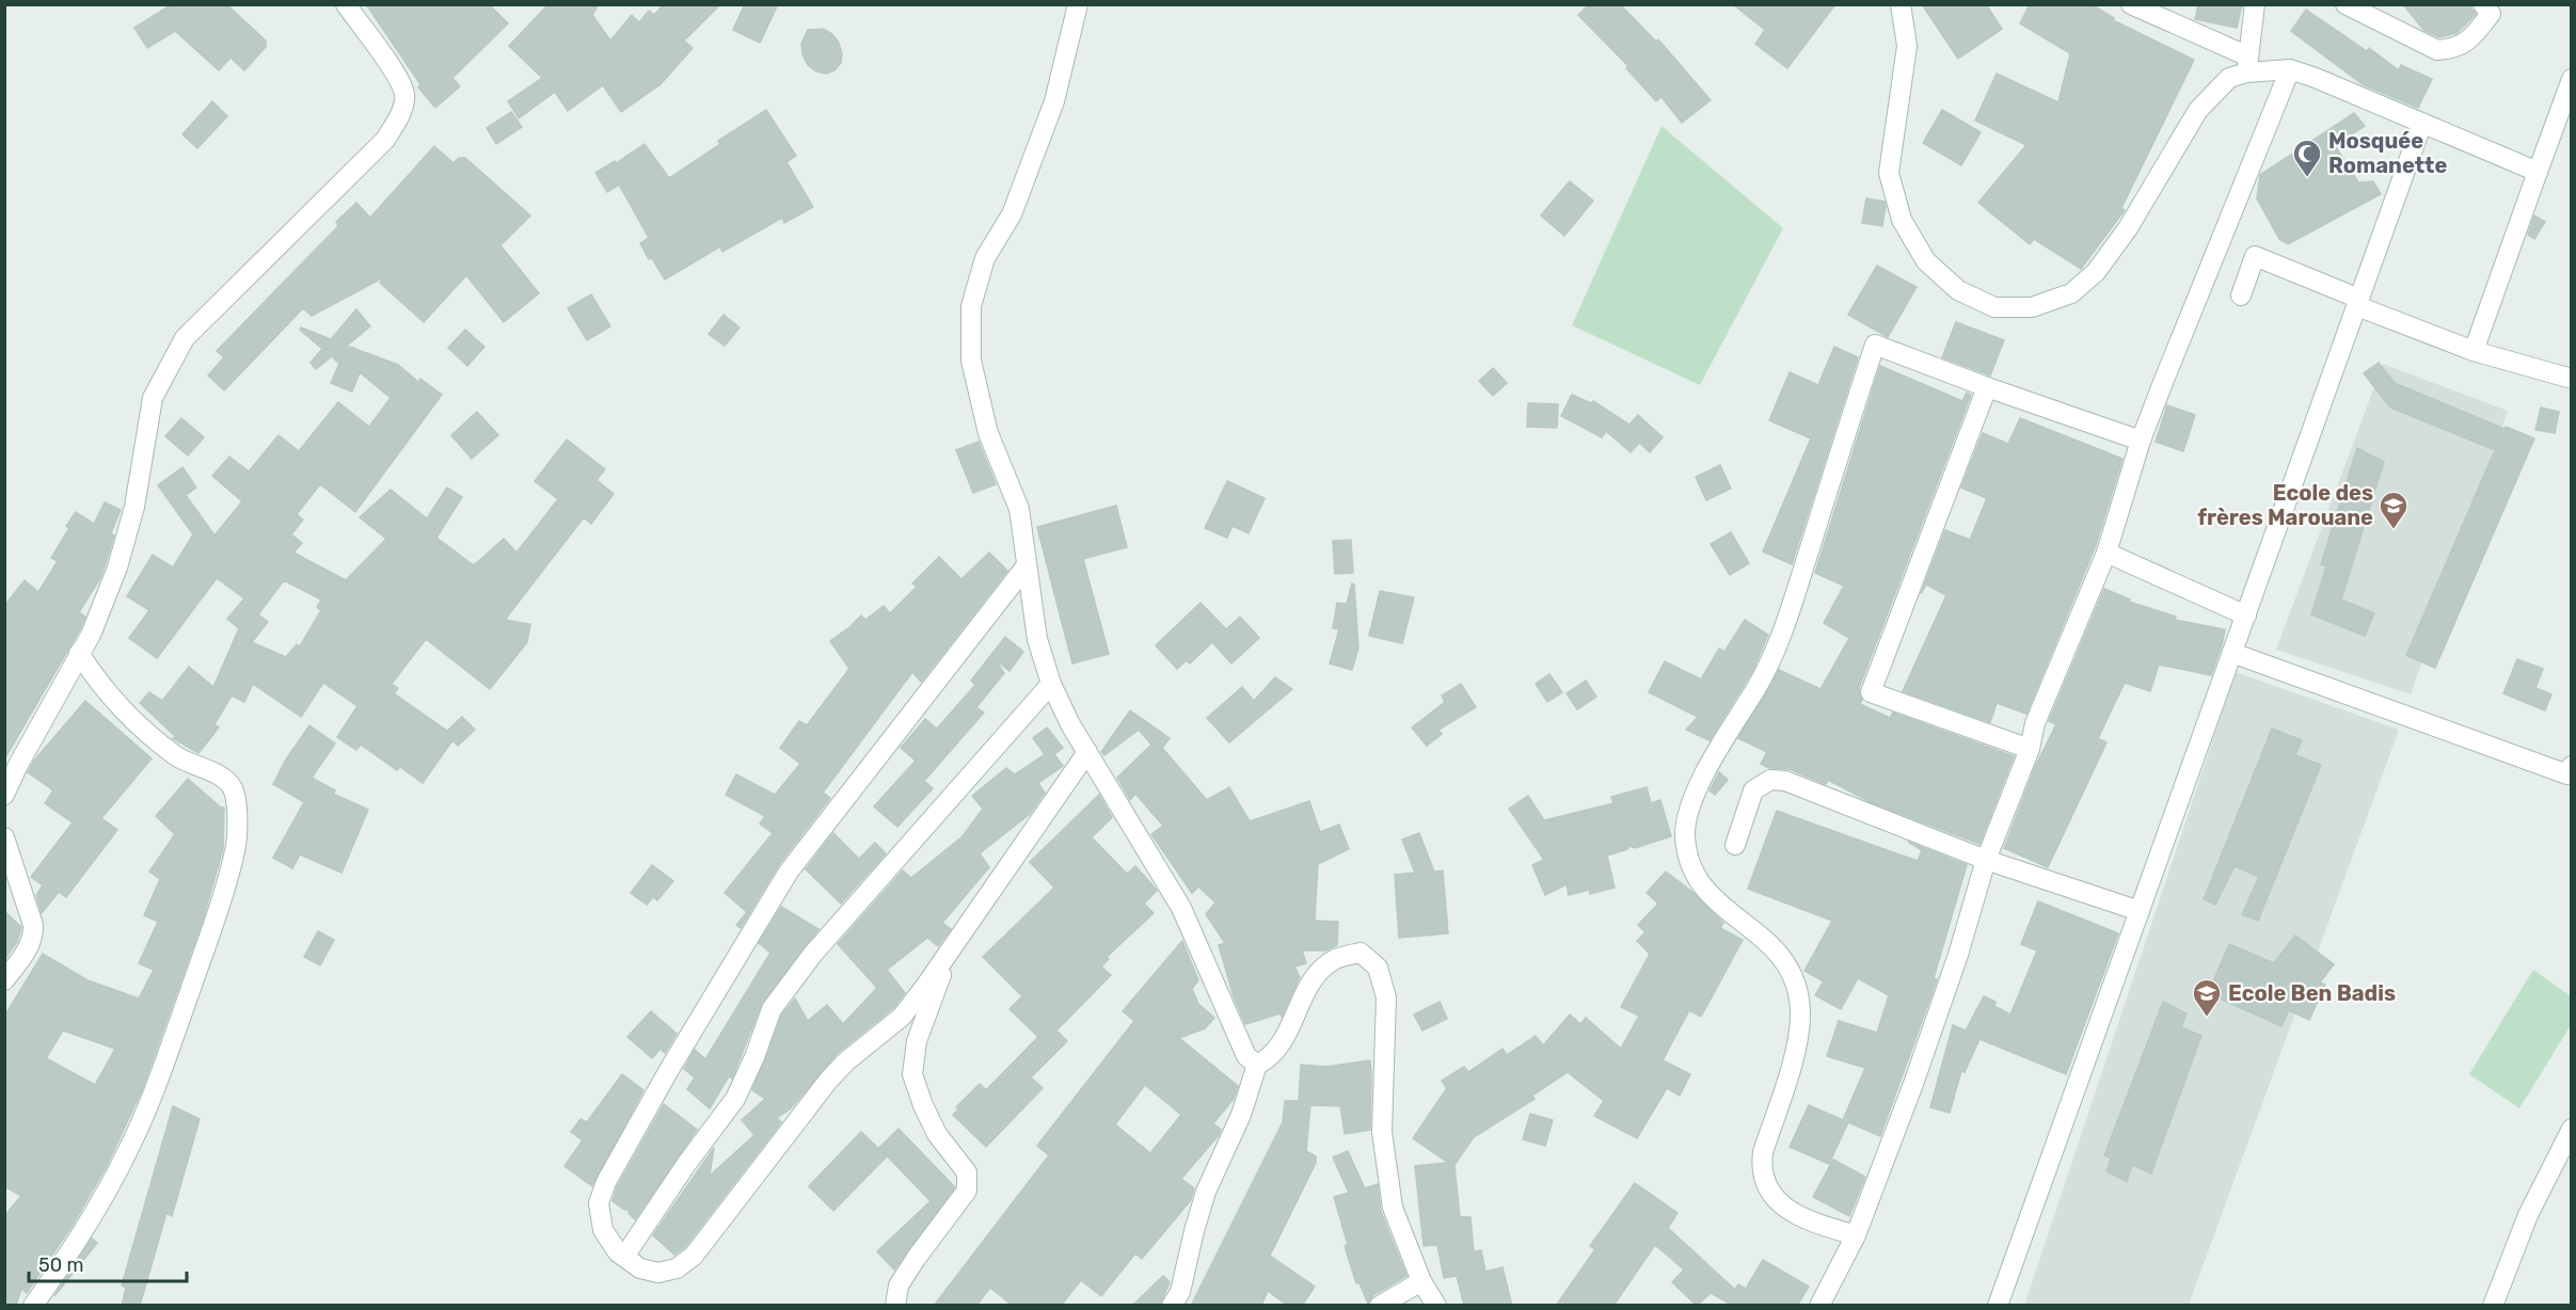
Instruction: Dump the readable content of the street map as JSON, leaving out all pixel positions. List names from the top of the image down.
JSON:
{
  "places": {
    "mosque": ["Mosquée Romanette"],
    "school or university": ["Ecole des frères Marouane", "Ecole Ben Badis"]
  },
  "scale_bar": "50 m"
}
